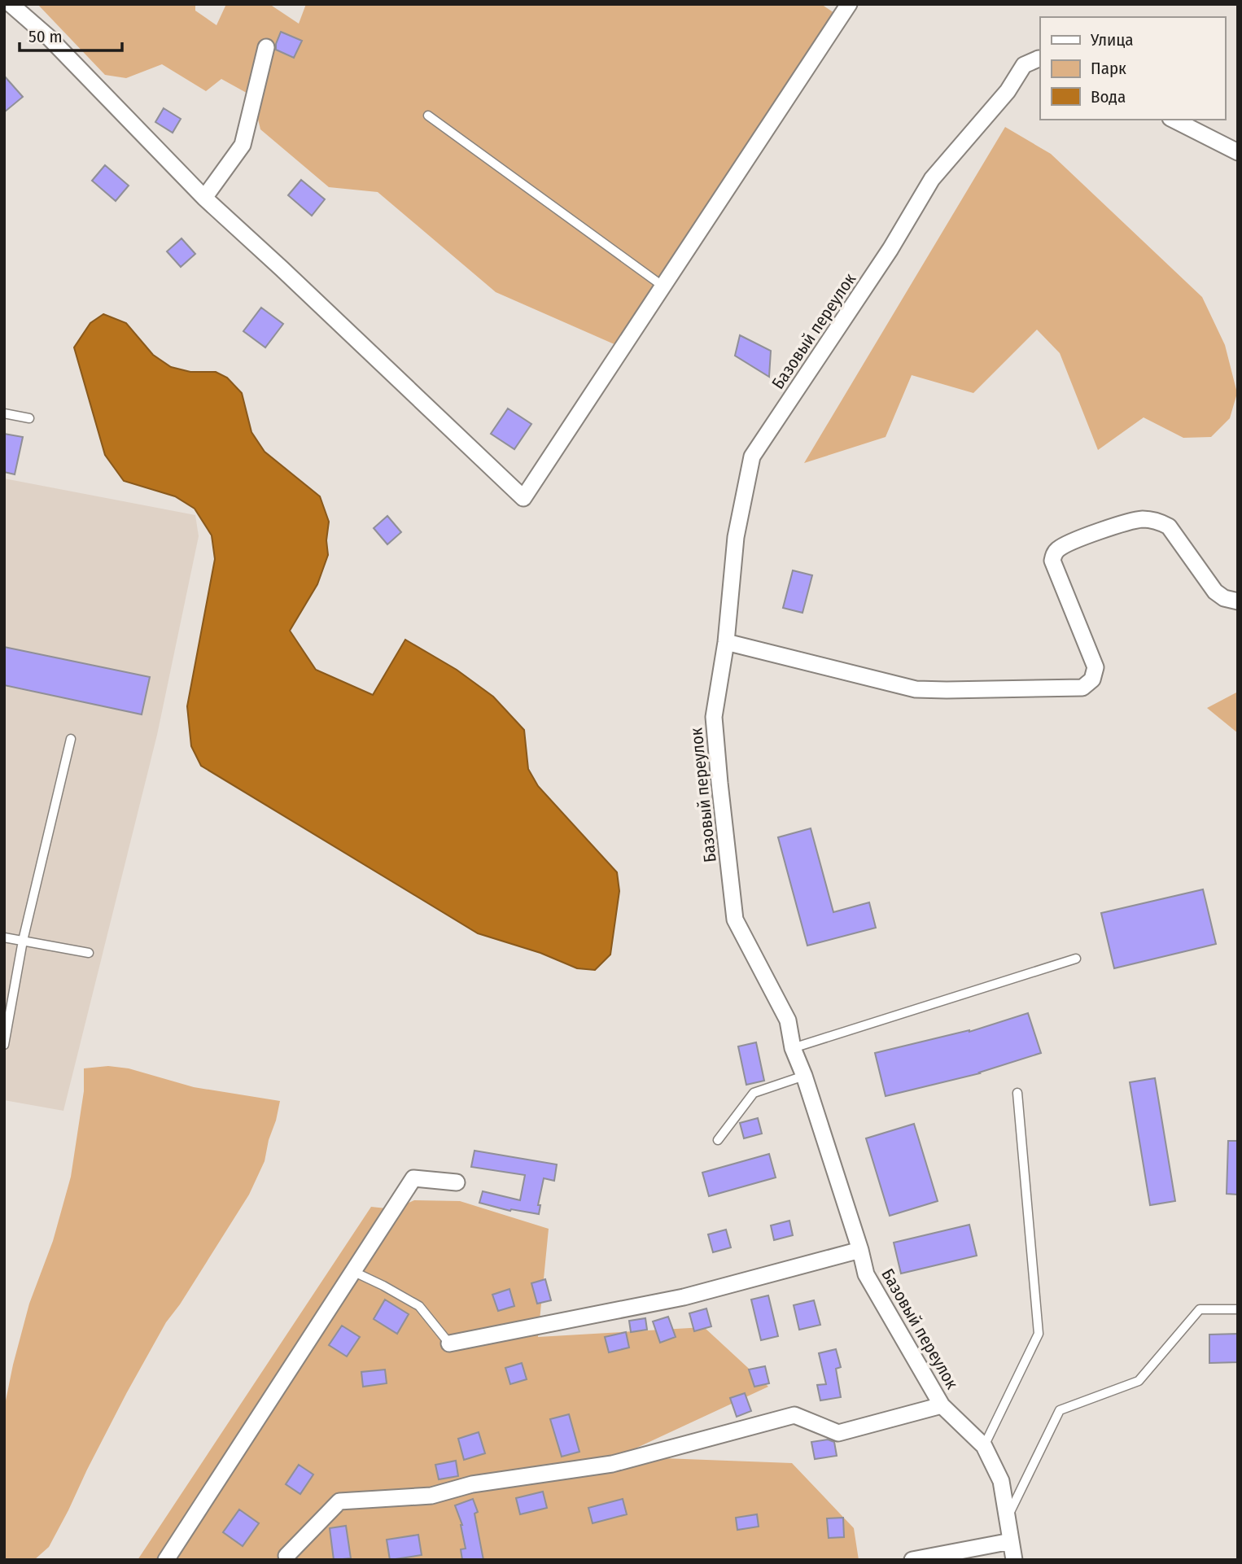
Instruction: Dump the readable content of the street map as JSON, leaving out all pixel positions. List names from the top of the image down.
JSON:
{
  "streets": {
    "street": ["Базовый переулок"]
  },
  "legend": ["Улица", "Парк", "Вода"],
  "scale_bar": "50 m"
}
